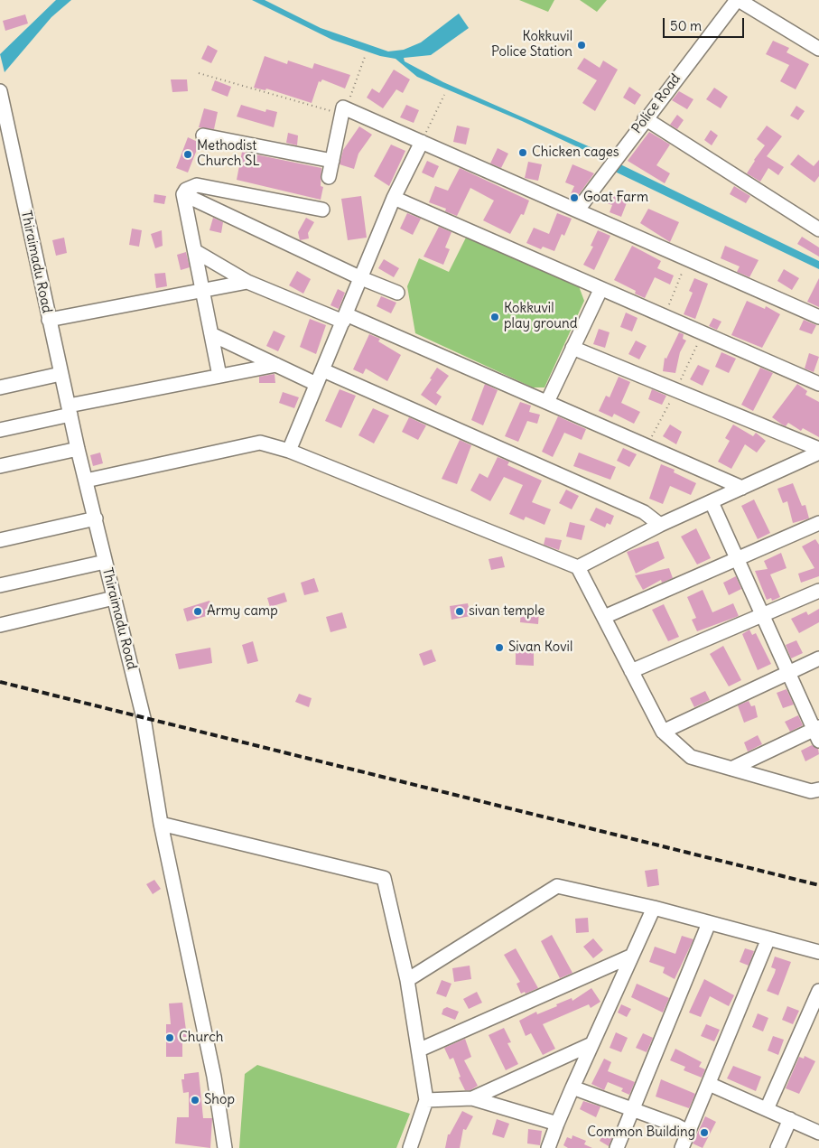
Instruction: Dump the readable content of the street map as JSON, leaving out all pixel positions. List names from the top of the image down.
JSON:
{
  "streets": {
    "street": ["Police Road", "Thiraimadu Road"]
  },
  "places": [
    "Kokkuvil Police Station",
    "Chicken cages",
    "Methodist Church SL",
    "Goat Farm",
    "Kokkuvil play ground",
    "Army camp",
    "sivan temple",
    "Sivan Kovil",
    "Church",
    "Shop",
    "Common Building"
  ],
  "scale_bar": "50 m"
}
